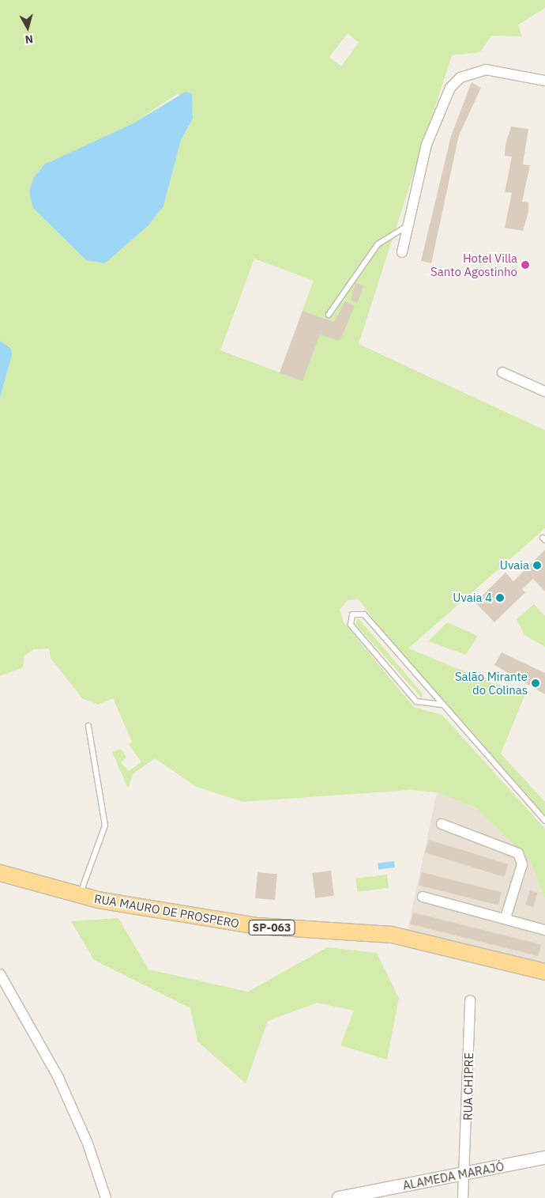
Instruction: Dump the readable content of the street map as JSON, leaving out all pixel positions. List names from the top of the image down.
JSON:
{
  "streets": {
    "main road": ["RUA MAURO DE PROSPERO", "SP-063"],
    "street": ["RUA CHIPRE", "ALAMEDA MARAJÓ"]
  },
  "crossings": [
    ["RUA CHIPRE", "ALAMEDA MARAJÓ"]
  ],
  "places": [
    "Hotel Villa Santo Agostinho",
    "Uvaia",
    "Uvaia 4",
    "Salão Mirante do Colinas"
  ],
  "north": "bottom"
}
